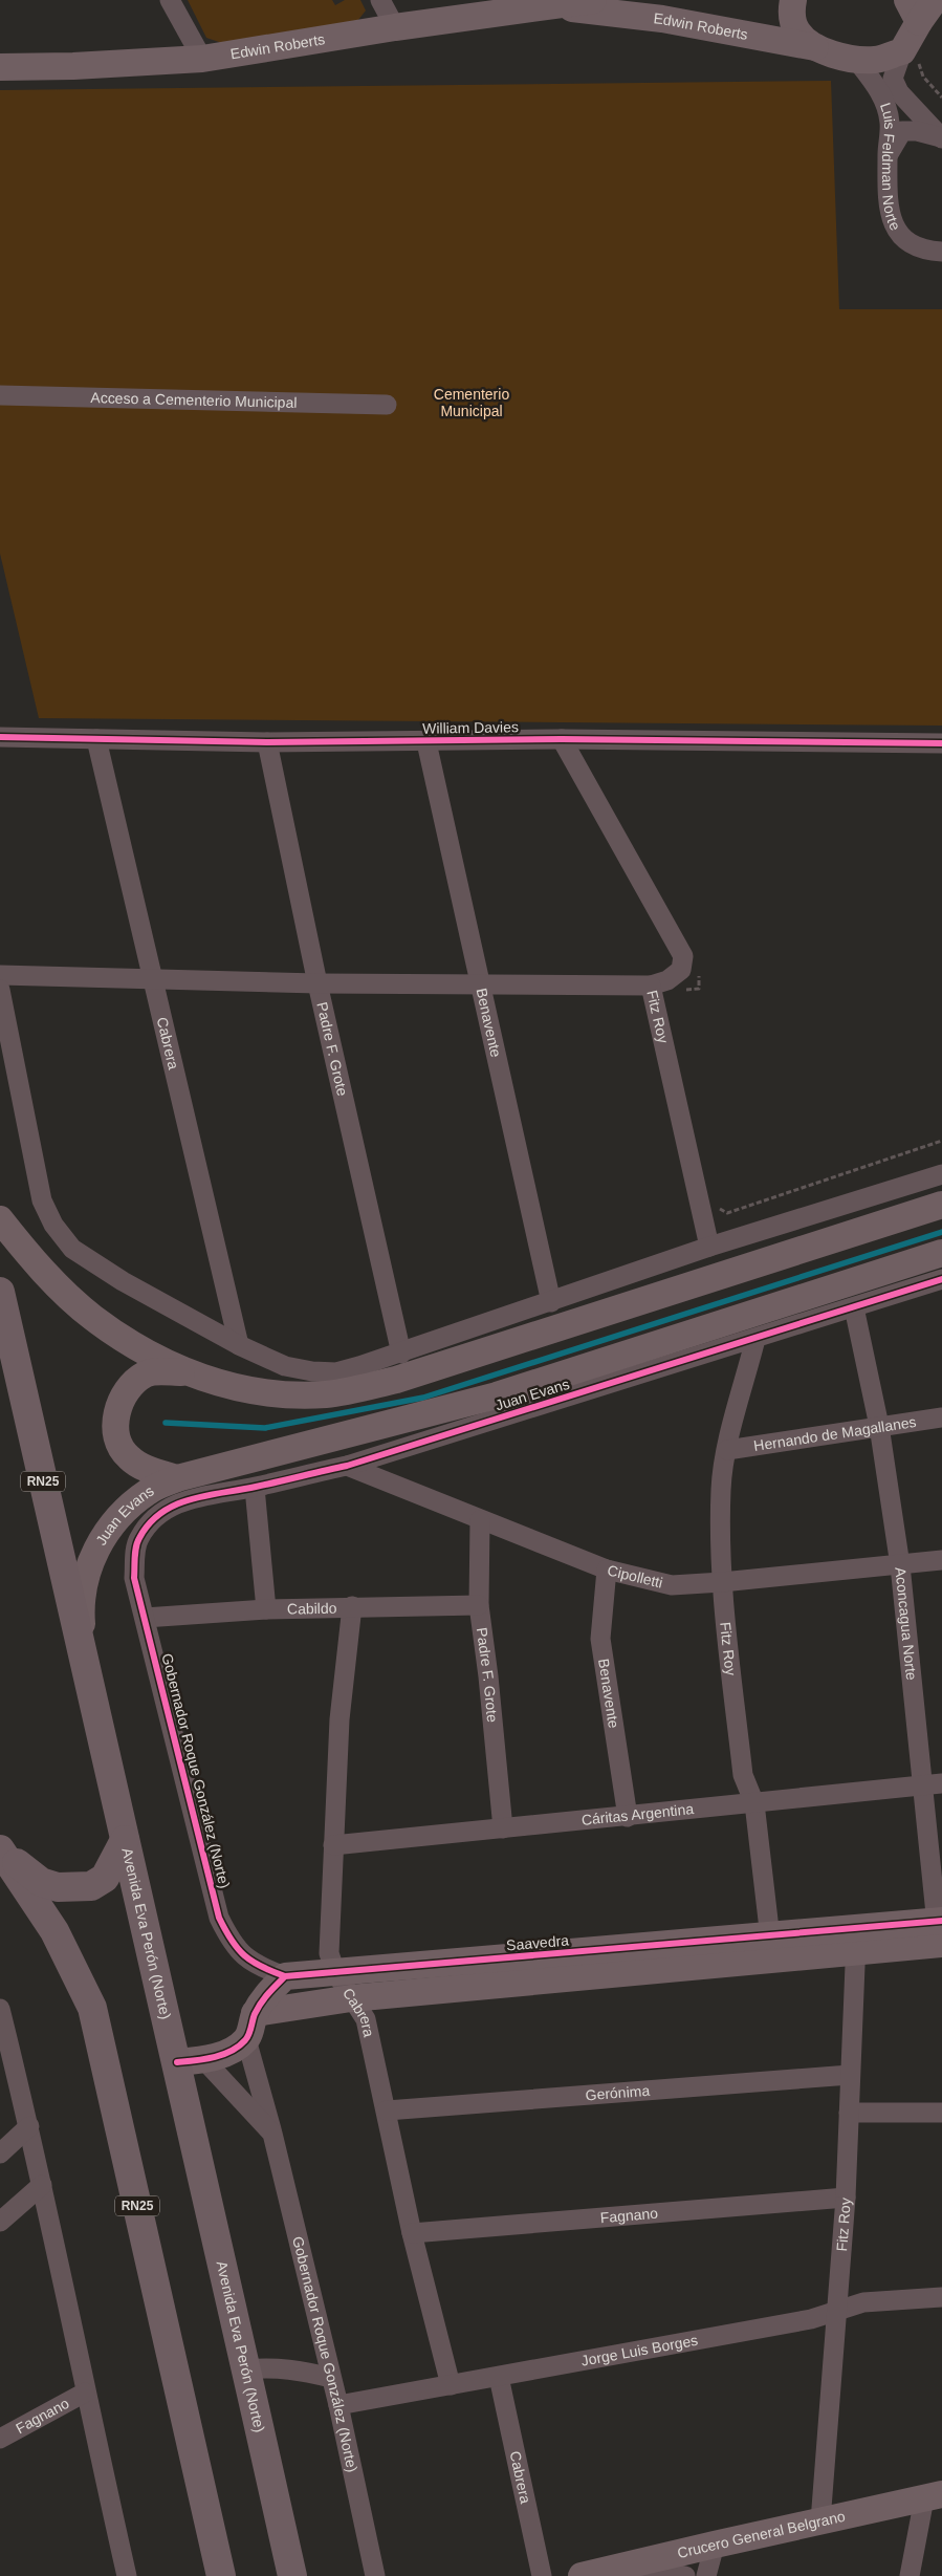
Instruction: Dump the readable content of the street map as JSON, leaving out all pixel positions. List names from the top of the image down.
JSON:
{
  "streets": {
    "main road": ["RN25", "Avenida Eva Perón (Norte)"],
    "street": [
      "Edwin Roberts",
      "Luis Feldman Norte",
      "Acceso a Cementerio Municipal",
      "William Davies",
      "Fitz Roy",
      "Benavente",
      "Cabrera",
      "Padre F. Grote",
      "Juan Evans",
      "Hernando de Magallanes",
      "Cipolletti",
      "Cabildo",
      "Aconcagua Norte",
      "Gobernador Roque González (Norte)",
      "Cáritas Argentina",
      "Saavedra",
      "Gerónima",
      "Fagnano",
      "Jorge Luis Borges",
      "Crucero General Belgrano"
    ]
  },
  "crossings": [
    ["Edwin Roberts", "Luis Feldman Norte"],
    ["William Davies", "Fitz Roy"],
    ["William Davies", "Benavente"],
    ["William Davies", "Cabrera"],
    ["William Davies", "Padre F. Grote"],
    ["Fitz Roy", "Juan Evans"],
    ["Fitz Roy", "Hernando de Magallanes"],
    ["Fitz Roy", "Cipolletti"],
    ["Fitz Roy", "Cáritas Argentina"],
    ["Fitz Roy", "Saavedra"],
    ["Fitz Roy", "Gerónima"],
    ["Fitz Roy", "Fagnano"],
    ["Fitz Roy", "Jorge Luis Borges"],
    ["Fitz Roy", "Crucero General Belgrano"],
    ["Benavente", "Cipolletti"],
    ["Benavente", "Cáritas Argentina"],
    ["Cabrera", "Cabildo"],
    ["Cabrera", "Cáritas Argentina"],
    ["Cabrera", "Saavedra"],
    ["Cabrera", "Gerónima"],
    ["Cabrera", "Fagnano"],
    ["Cabrera", "Jorge Luis Borges"],
    ["Padre F. Grote", "Cipolletti"],
    ["Padre F. Grote", "Cabildo"],
    ["Padre F. Grote", "Cáritas Argentina"],
    ["Juan Evans", "Cipolletti"],
    ["Juan Evans", "Aconcagua Norte"],
    ["Juan Evans", "Gobernador Roque González (Norte)"],
    ["Juan Evans", "Avenida Eva Perón (Norte)"],
    ["Hernando de Magallanes", "Aconcagua Norte"],
    ["Cipolletti", "Aconcagua Norte"],
    ["Cabildo", "Gobernador Roque González (Norte)"],
    ["Aconcagua Norte", "Cáritas Argentina"],
    ["Aconcagua Norte", "Saavedra"],
    ["Gobernador Roque González (Norte)", "Avenida Eva Perón (Norte)"],
    ["Gobernador Roque González (Norte)", "Saavedra"],
    ["Gobernador Roque González (Norte)", "Jorge Luis Borges"]
  ],
  "parks": ["Cementerio Municipal"]
}
